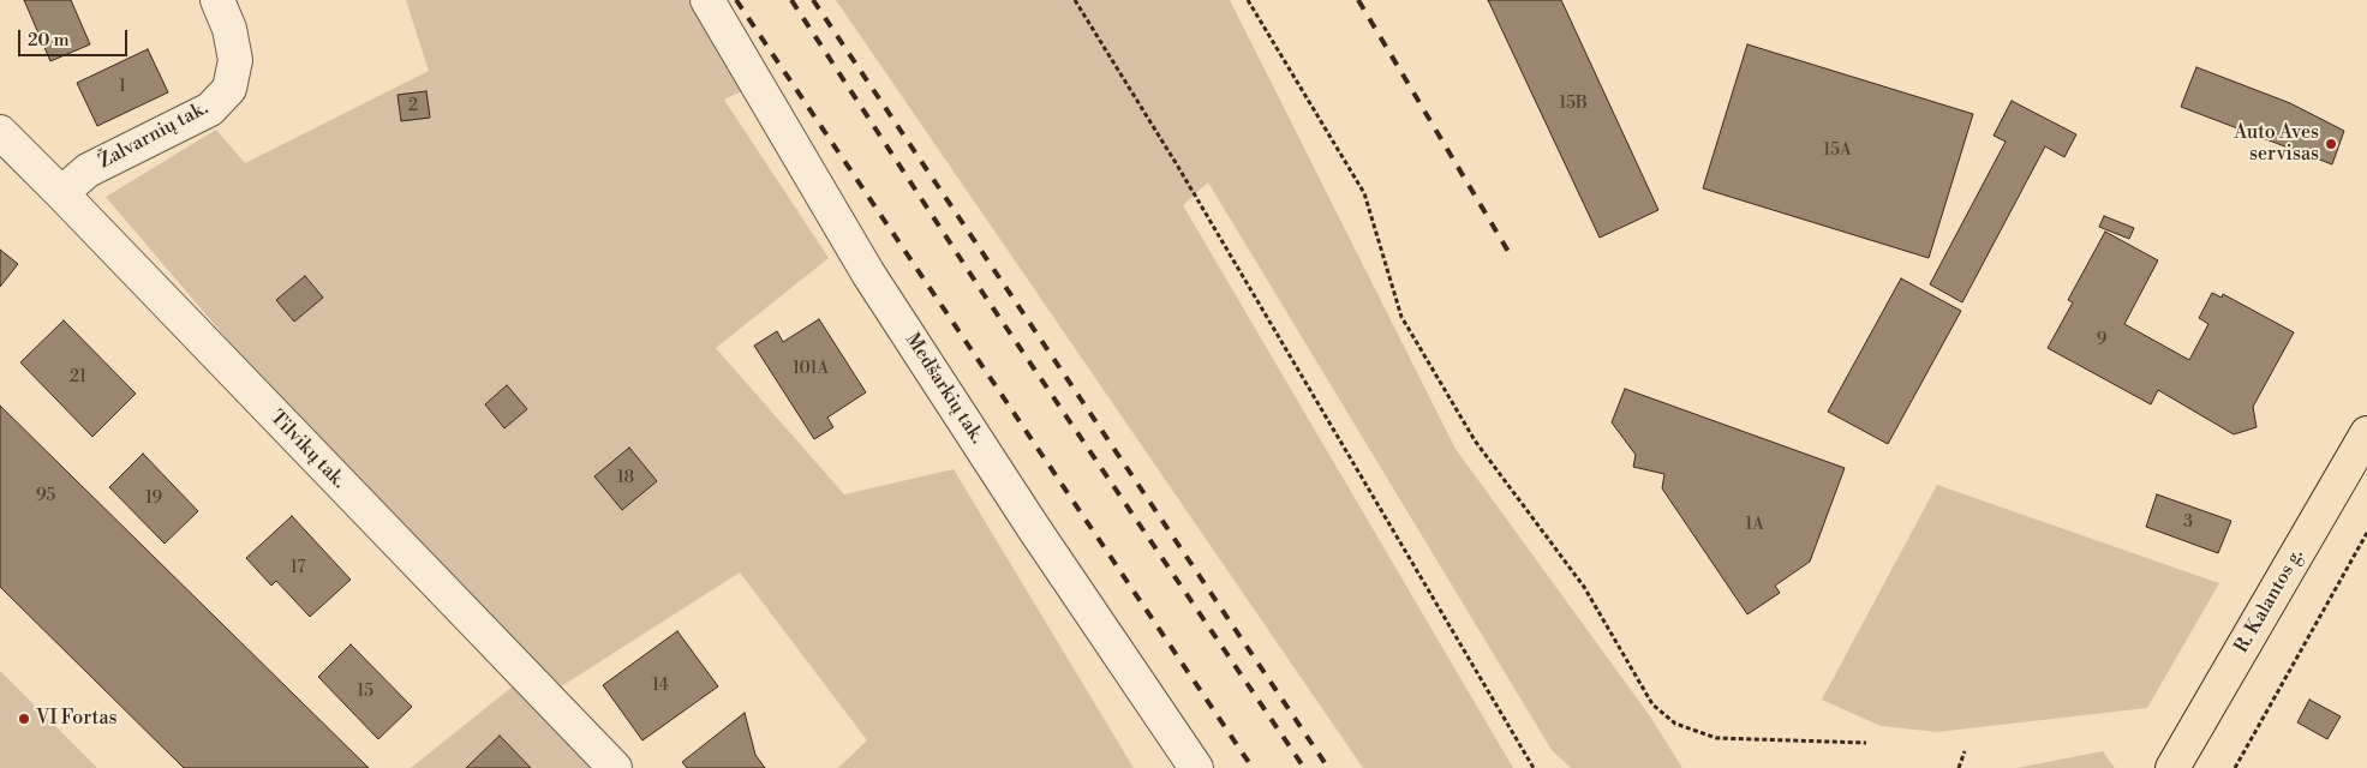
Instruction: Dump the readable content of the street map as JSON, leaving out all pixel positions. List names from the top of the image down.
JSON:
{
  "streets": {
    "main road": ["R. Kalantos g."],
    "street": ["Žalvarnių tak.", "Medšarkių tak.", "Tilvikų tak."]
  },
  "crossings": [
    ["Žalvarnių tak.", "Tilvikų tak."]
  ],
  "places": ["Auto Aves servisas", "VI Fortas"],
  "house_numbers": [
    "1",
    "15B",
    "2",
    "15A",
    "9",
    "101A",
    "21",
    "18",
    "95",
    "19",
    "3",
    "1A",
    "17",
    "14",
    "15"
  ],
  "scale_bar": "20 m"
}
